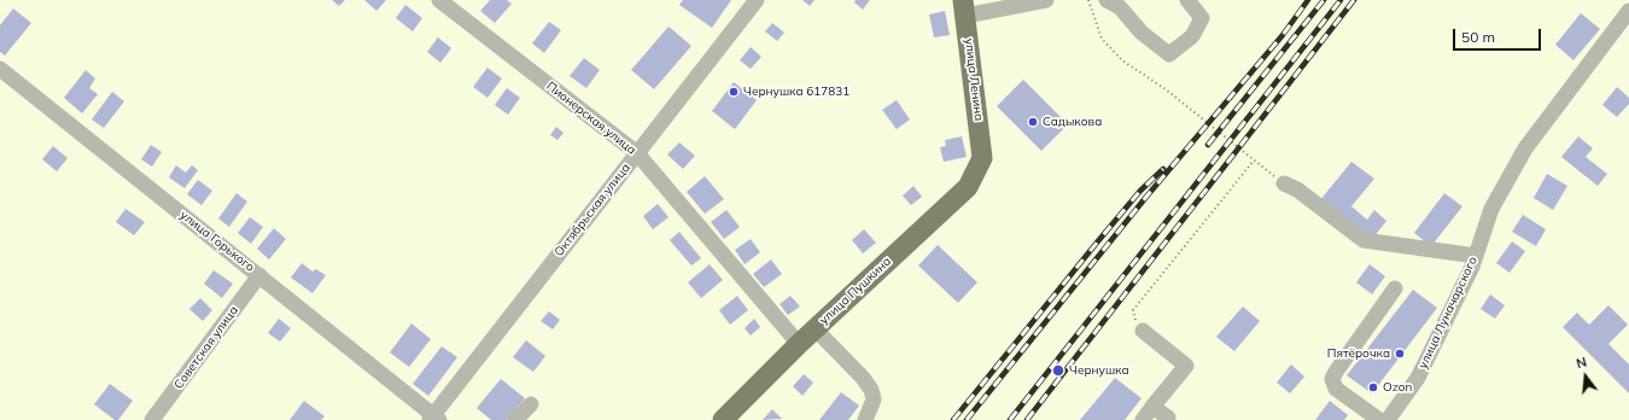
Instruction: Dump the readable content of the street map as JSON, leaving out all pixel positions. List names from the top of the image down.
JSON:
{
  "streets": {
    "main road": ["улица Ленина", "улица Пушкина"],
    "street": [
      "Пионерская улица",
      "Октябрьская улица",
      "улица Горького",
      "улица Луначарского",
      "Советская улица"
    ]
  },
  "crossings": [
    ["улица Ленина", "улица Пушкина"],
    ["Пионерская улица", "Октябрьская улица"],
    ["Пионерская улица", "улица Пушкина"],
    ["Октябрьская улица", "улица Горького"],
    ["улица Горького", "Советская улица"]
  ],
  "places": [
    "Чернушка 617831",
    "Садыкова",
    "Пятёрочка",
    "Чернушка",
    "Ozon"
  ],
  "scale_bar": "50 m",
  "north": "top"
}
